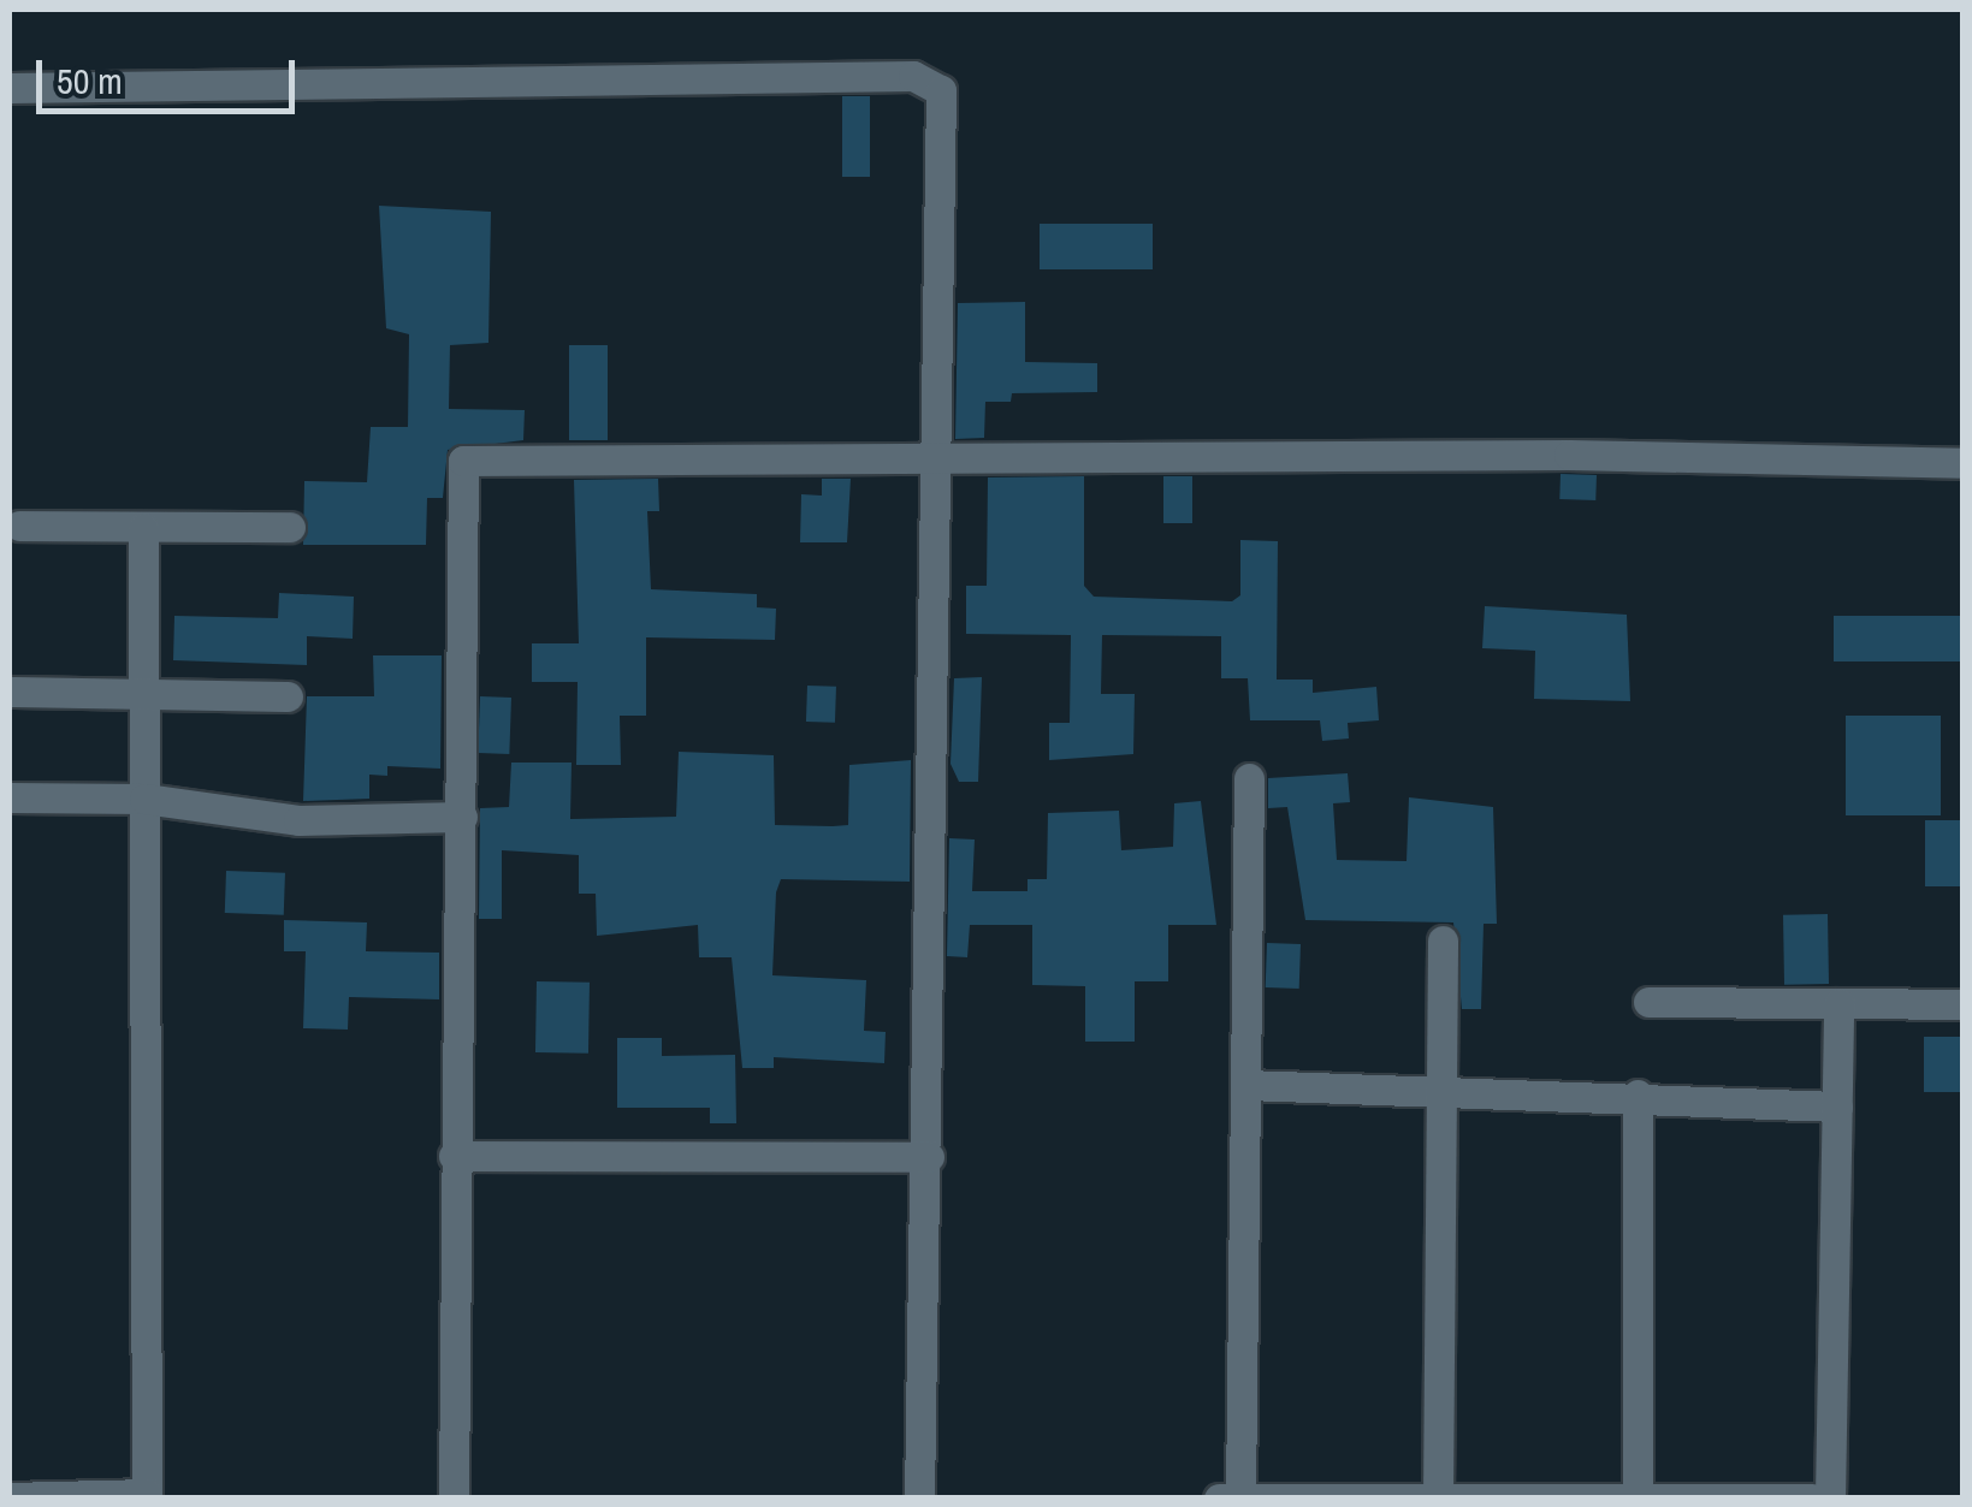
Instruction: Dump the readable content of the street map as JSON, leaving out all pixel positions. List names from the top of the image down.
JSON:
{
  "scale_bar": "50 m"
}
